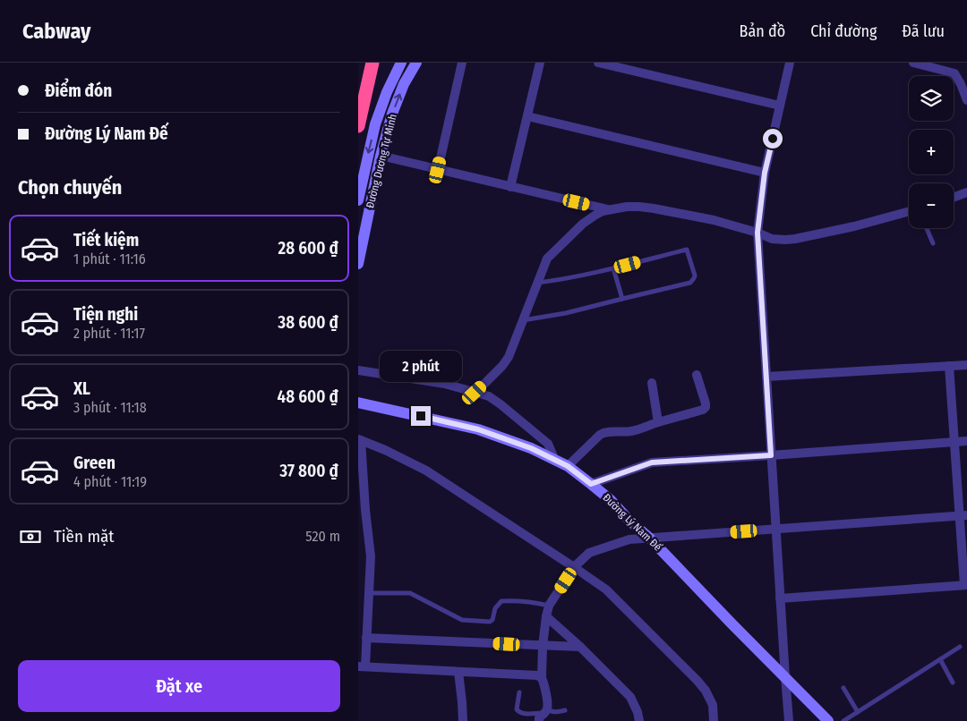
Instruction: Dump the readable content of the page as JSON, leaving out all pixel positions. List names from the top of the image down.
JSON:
{
  "streets": {
    "street": ["Đường Dương Tự Minh", "Đường Lý Nam Đế"]
  },
  "page": {
    "header": "Cabway",
    "nav": ["Bản đồ", "Chỉ đường", "Đã lưu"],
    "banner": ["Điểm đón", "Đường Lý Nam Đế"],
    "map_buttons": ["+", "−"],
    "heading": "Chọn chuyến",
    "list": [
      {
        "name": "Tiết kiệm",
        "note": "1 phút · 11:16",
        "value": "28 600 ₫"
      },
      {
        "name": "Tiện nghi",
        "note": "2 phút · 11:17",
        "value": "38 600 ₫"
      },
      {
        "name": "XL",
        "note": "3 phút · 11:18",
        "value": "48 600 ₫"
      },
      {
        "name": "Green",
        "note": "4 phút · 11:19",
        "value": "37 800 ₫"
      }
    ],
    "bubble": "2 phút",
    "pay": ["Tiền mặt", "520 m"],
    "buttons": "Đặt xe"
  }
}
